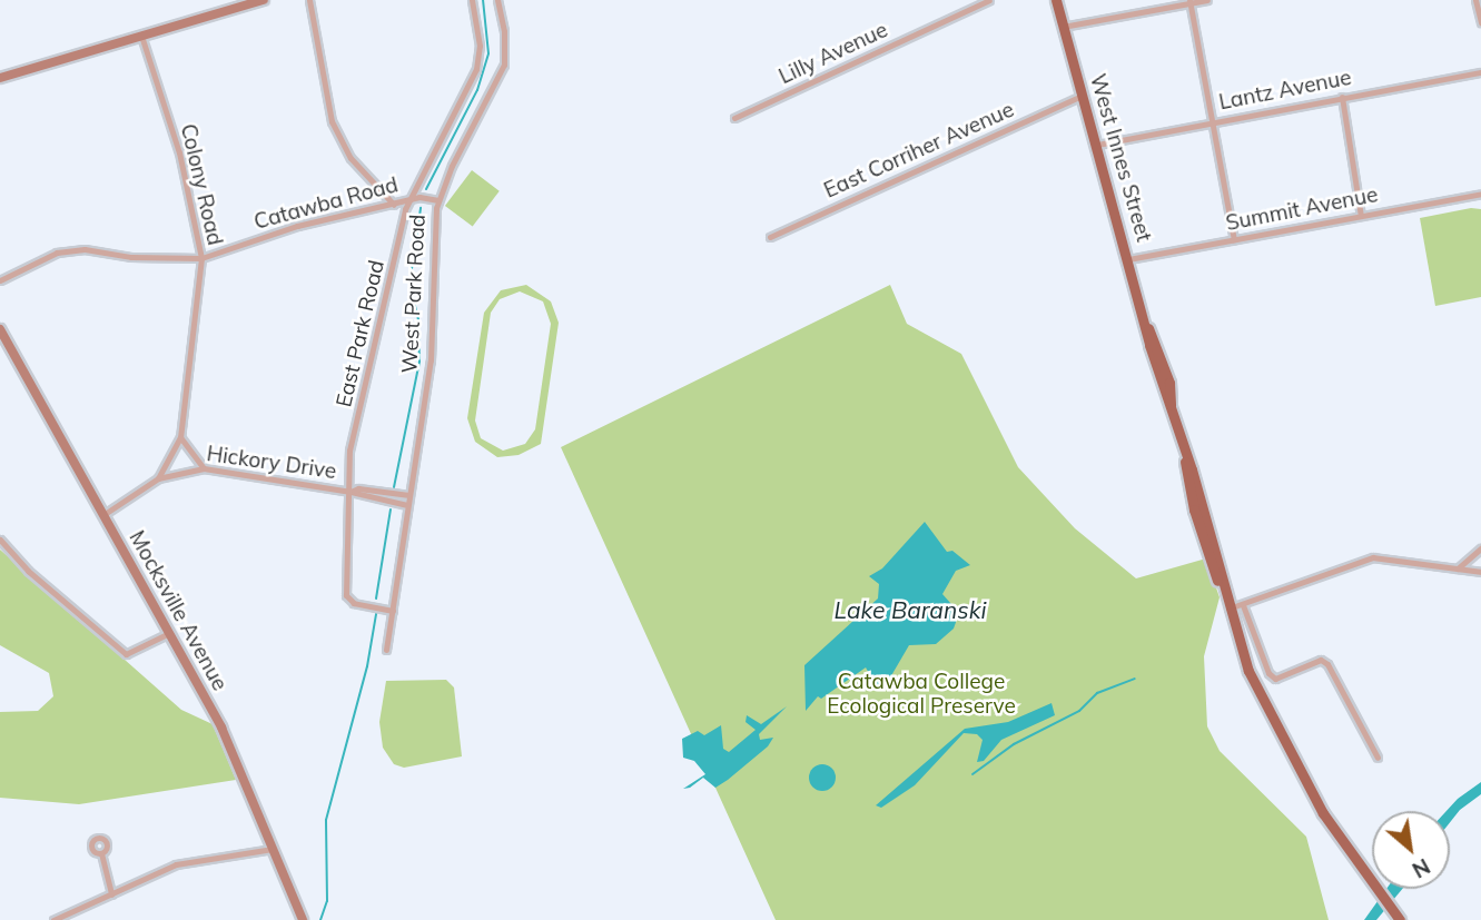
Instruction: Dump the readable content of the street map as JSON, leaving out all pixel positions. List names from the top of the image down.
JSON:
{
  "streets": {
    "main road": ["West Innes Street"],
    "street": [
      "Lilly Avenue",
      "Lantz Avenue",
      "East Corriher Avenue",
      "Colony Road",
      "Catawba Road",
      "Summit Avenue",
      "West Park Road",
      "East Park Road",
      "Hickory Drive",
      "Mocksville Avenue"
    ]
  },
  "crossings": [
    ["Lantz Avenue", "West Innes Street"],
    ["East Corriher Avenue", "West Innes Street"],
    ["West Innes Street", "Summit Avenue"],
    ["Colony Road", "Catawba Road"],
    ["Colony Road", "Hickory Drive"],
    ["Catawba Road", "West Park Road"],
    ["Catawba Road", "East Park Road"],
    ["West Park Road", "East Park Road"],
    ["West Park Road", "Hickory Drive"],
    ["East Park Road", "Hickory Drive"],
    ["Hickory Drive", "Mocksville Avenue"]
  ],
  "water": ["Lake Baranski"],
  "parks": ["Catawba College Ecological Preserve"],
  "north": "bottom right"
}
